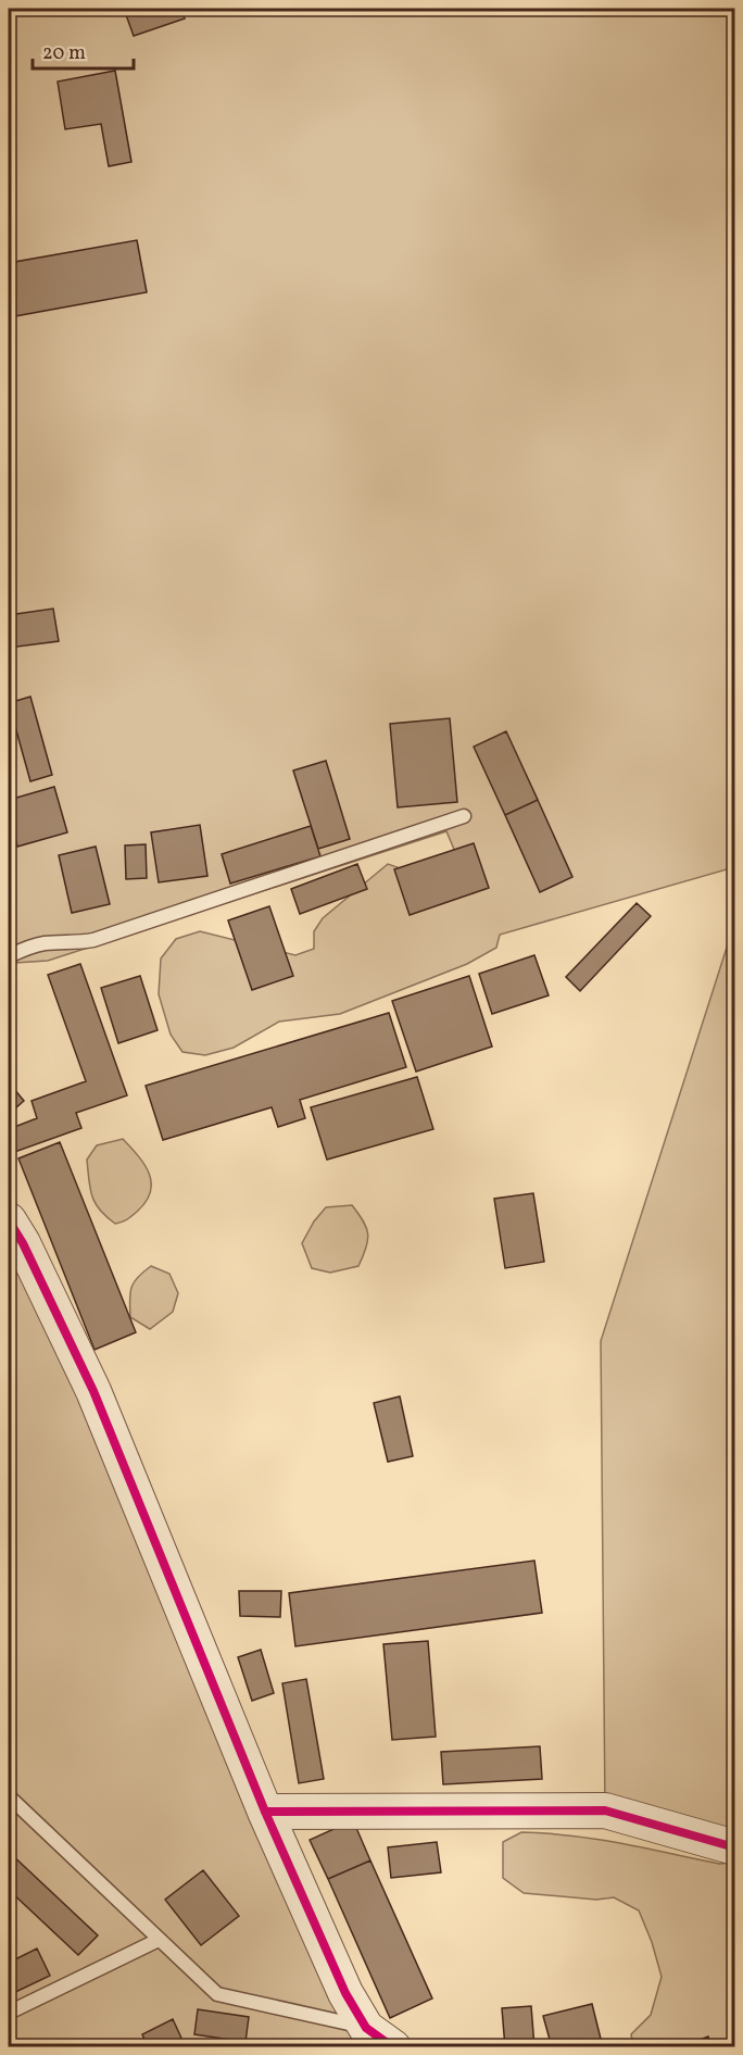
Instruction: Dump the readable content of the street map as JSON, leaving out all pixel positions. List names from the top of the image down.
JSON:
{
  "scale_bar": "20 m"
}
